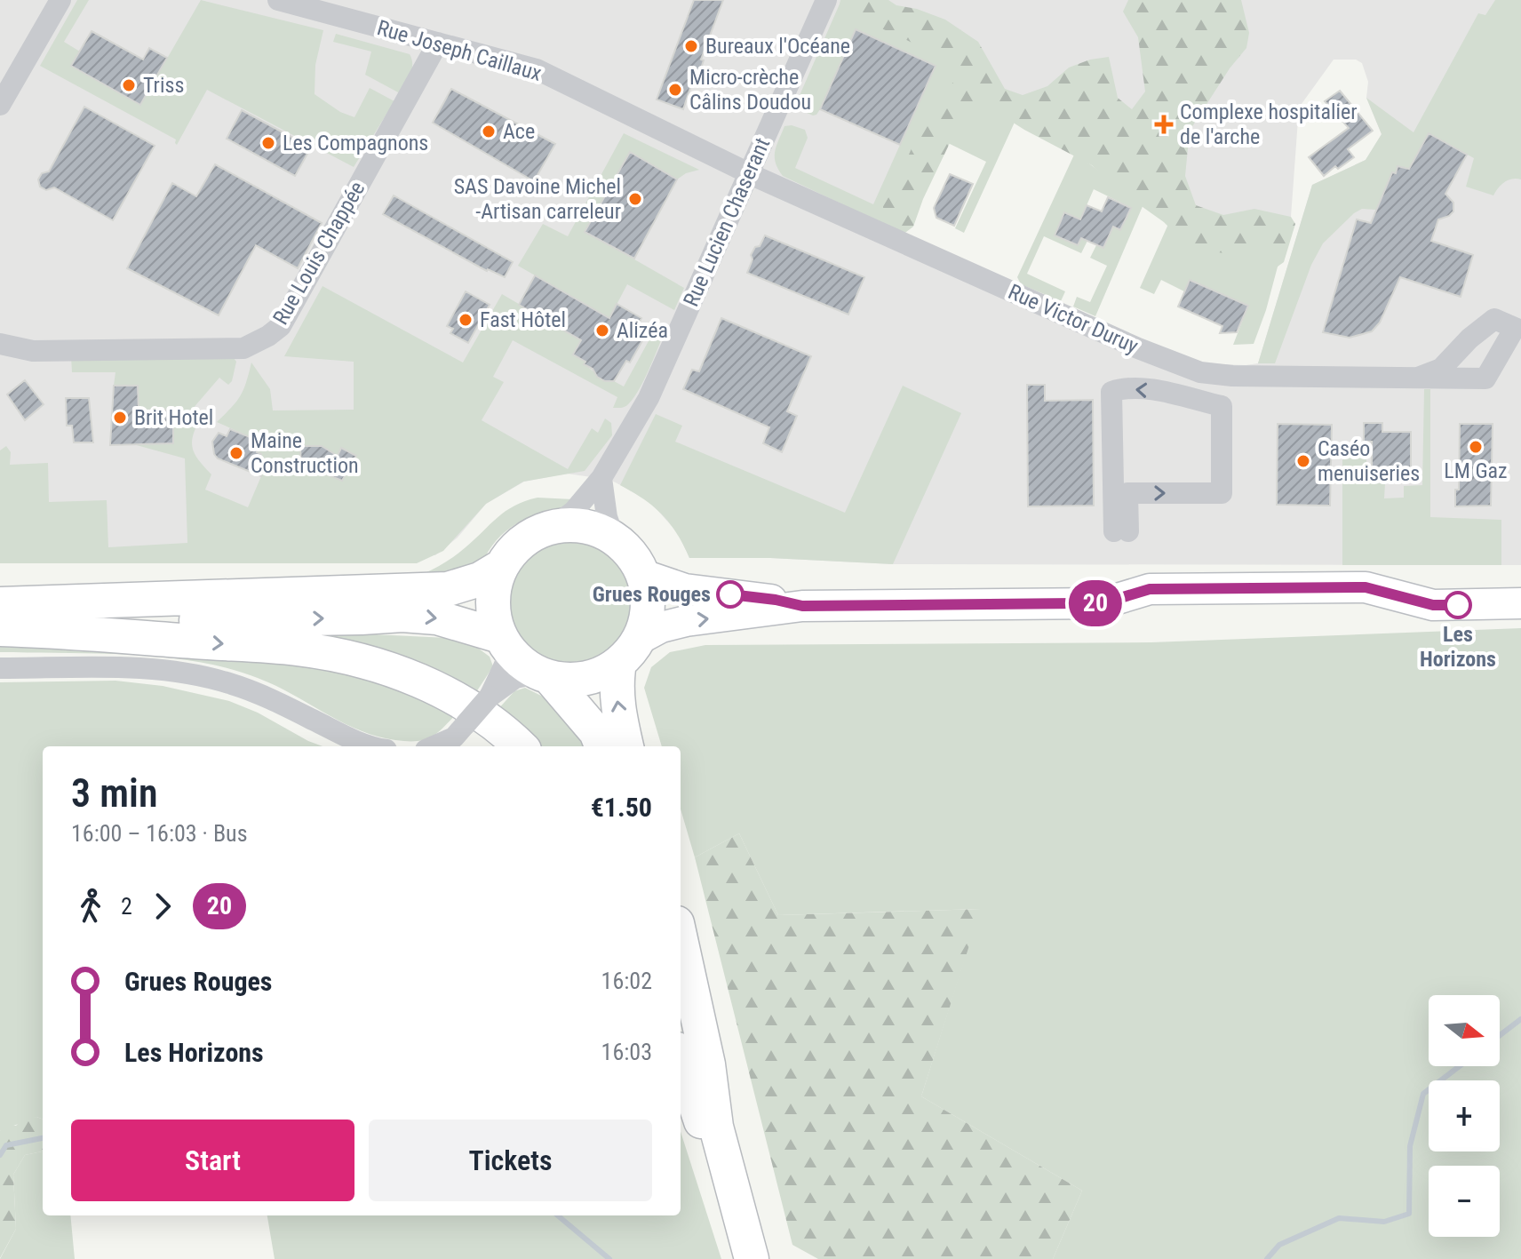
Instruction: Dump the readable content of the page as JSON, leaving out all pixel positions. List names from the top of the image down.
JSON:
{
  "streets": {
    "street": [
      "Rue Joseph Caillaux",
      "Rue Lucien Chaserant",
      "Rue Louis Chappée",
      "Rue Victor Duruy"
    ]
  },
  "crossings": [
    ["Rue Joseph Caillaux", "Rue Lucien Chaserant"],
    ["Rue Joseph Caillaux", "Rue Louis Chappée"],
    ["Rue Joseph Caillaux", "Rue Victor Duruy"],
    ["Rue Lucien Chaserant", "Rue Victor Duruy"]
  ],
  "places": {
    "other": [
      "Bureaux l'Océane",
      "Triss",
      "Micro-crèche Câlins Doudou",
      "Ace",
      "Les Compagnons",
      "SAS Davoine Michel -Artisan carreleur",
      "Fast Hôtel",
      "Alizéa",
      "Brit Hotel",
      "LM Gaz",
      "Maine Construction",
      "Caséo menuiseries",
      "Grues Rouges",
      "Les Horizons"
    ],
    "health": ["Complexe hospitalier de l'arche"]
  },
  "lines": ["bus line 20"],
  "north": "right",
  "page": {
    "on_map": "20",
    "heading": ["3 min", "16:00 – 16:03 · Bus", "€1.50"],
    "legs": ["2", "20"],
    "list": [
      {
        "name": "Grues Rouges",
        "value": "16:02"
      },
      {
        "name": "Les Horizons",
        "value": "16:03"
      }
    ],
    "map_buttons": ["+", "−"],
    "buttons": ["Start", "Tickets"]
  }
}
